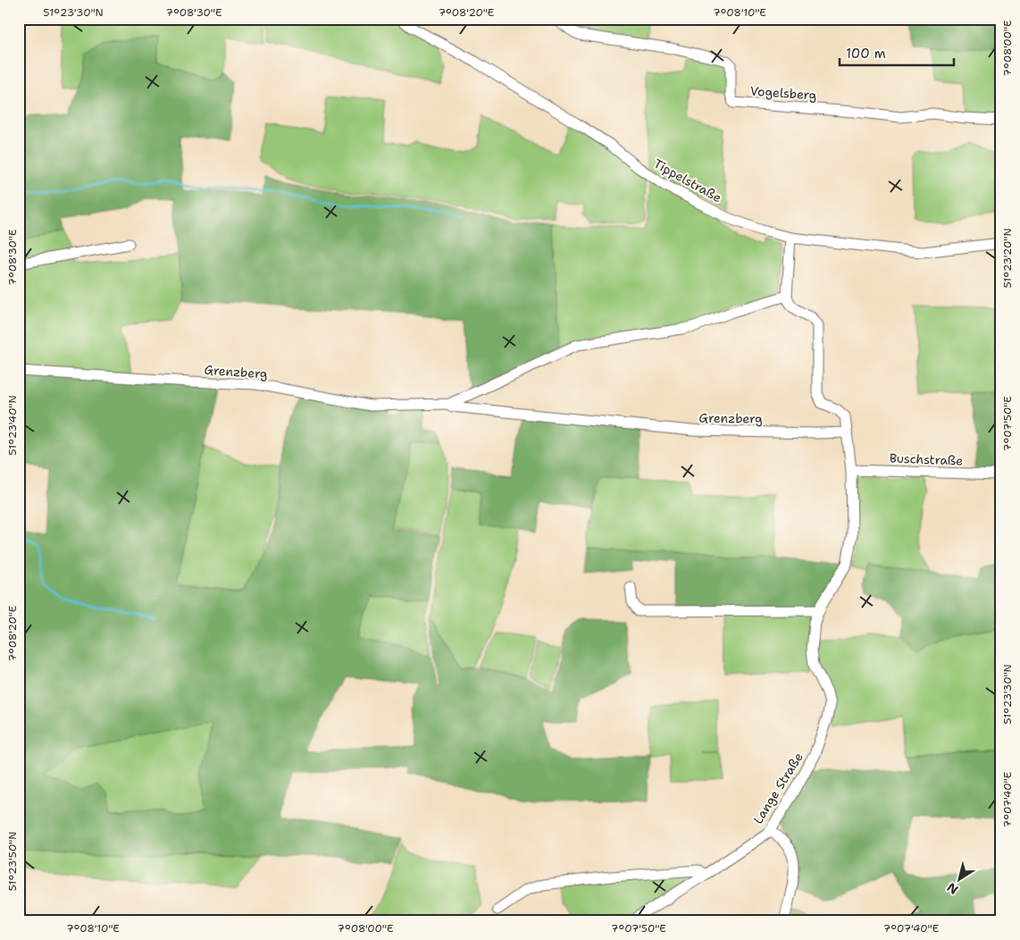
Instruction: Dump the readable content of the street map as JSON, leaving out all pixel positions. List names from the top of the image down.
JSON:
{
  "streets": {
    "street": [
      "Vogelsberg",
      "Tippelstraße",
      "Grenzberg",
      "Buschstraße",
      "Lange Straße"
    ]
  },
  "crossings": [
    ["Grenzberg", "Lange Straße"],
    ["Buschstraße", "Lange Straße"]
  ],
  "scale_bar": "100 m",
  "north": "bottom left",
  "coordinates": [
    "51°23'30\"N",
    "7°08'30\"E",
    "7°08'20\"E",
    "7°08'10\"E",
    "7°08'00\"E",
    "51°23'20\"N",
    "7°07'50\"E",
    "51°23'40\"N",
    "7°07'40\"E",
    "51°23'50\"N"
  ]
}
